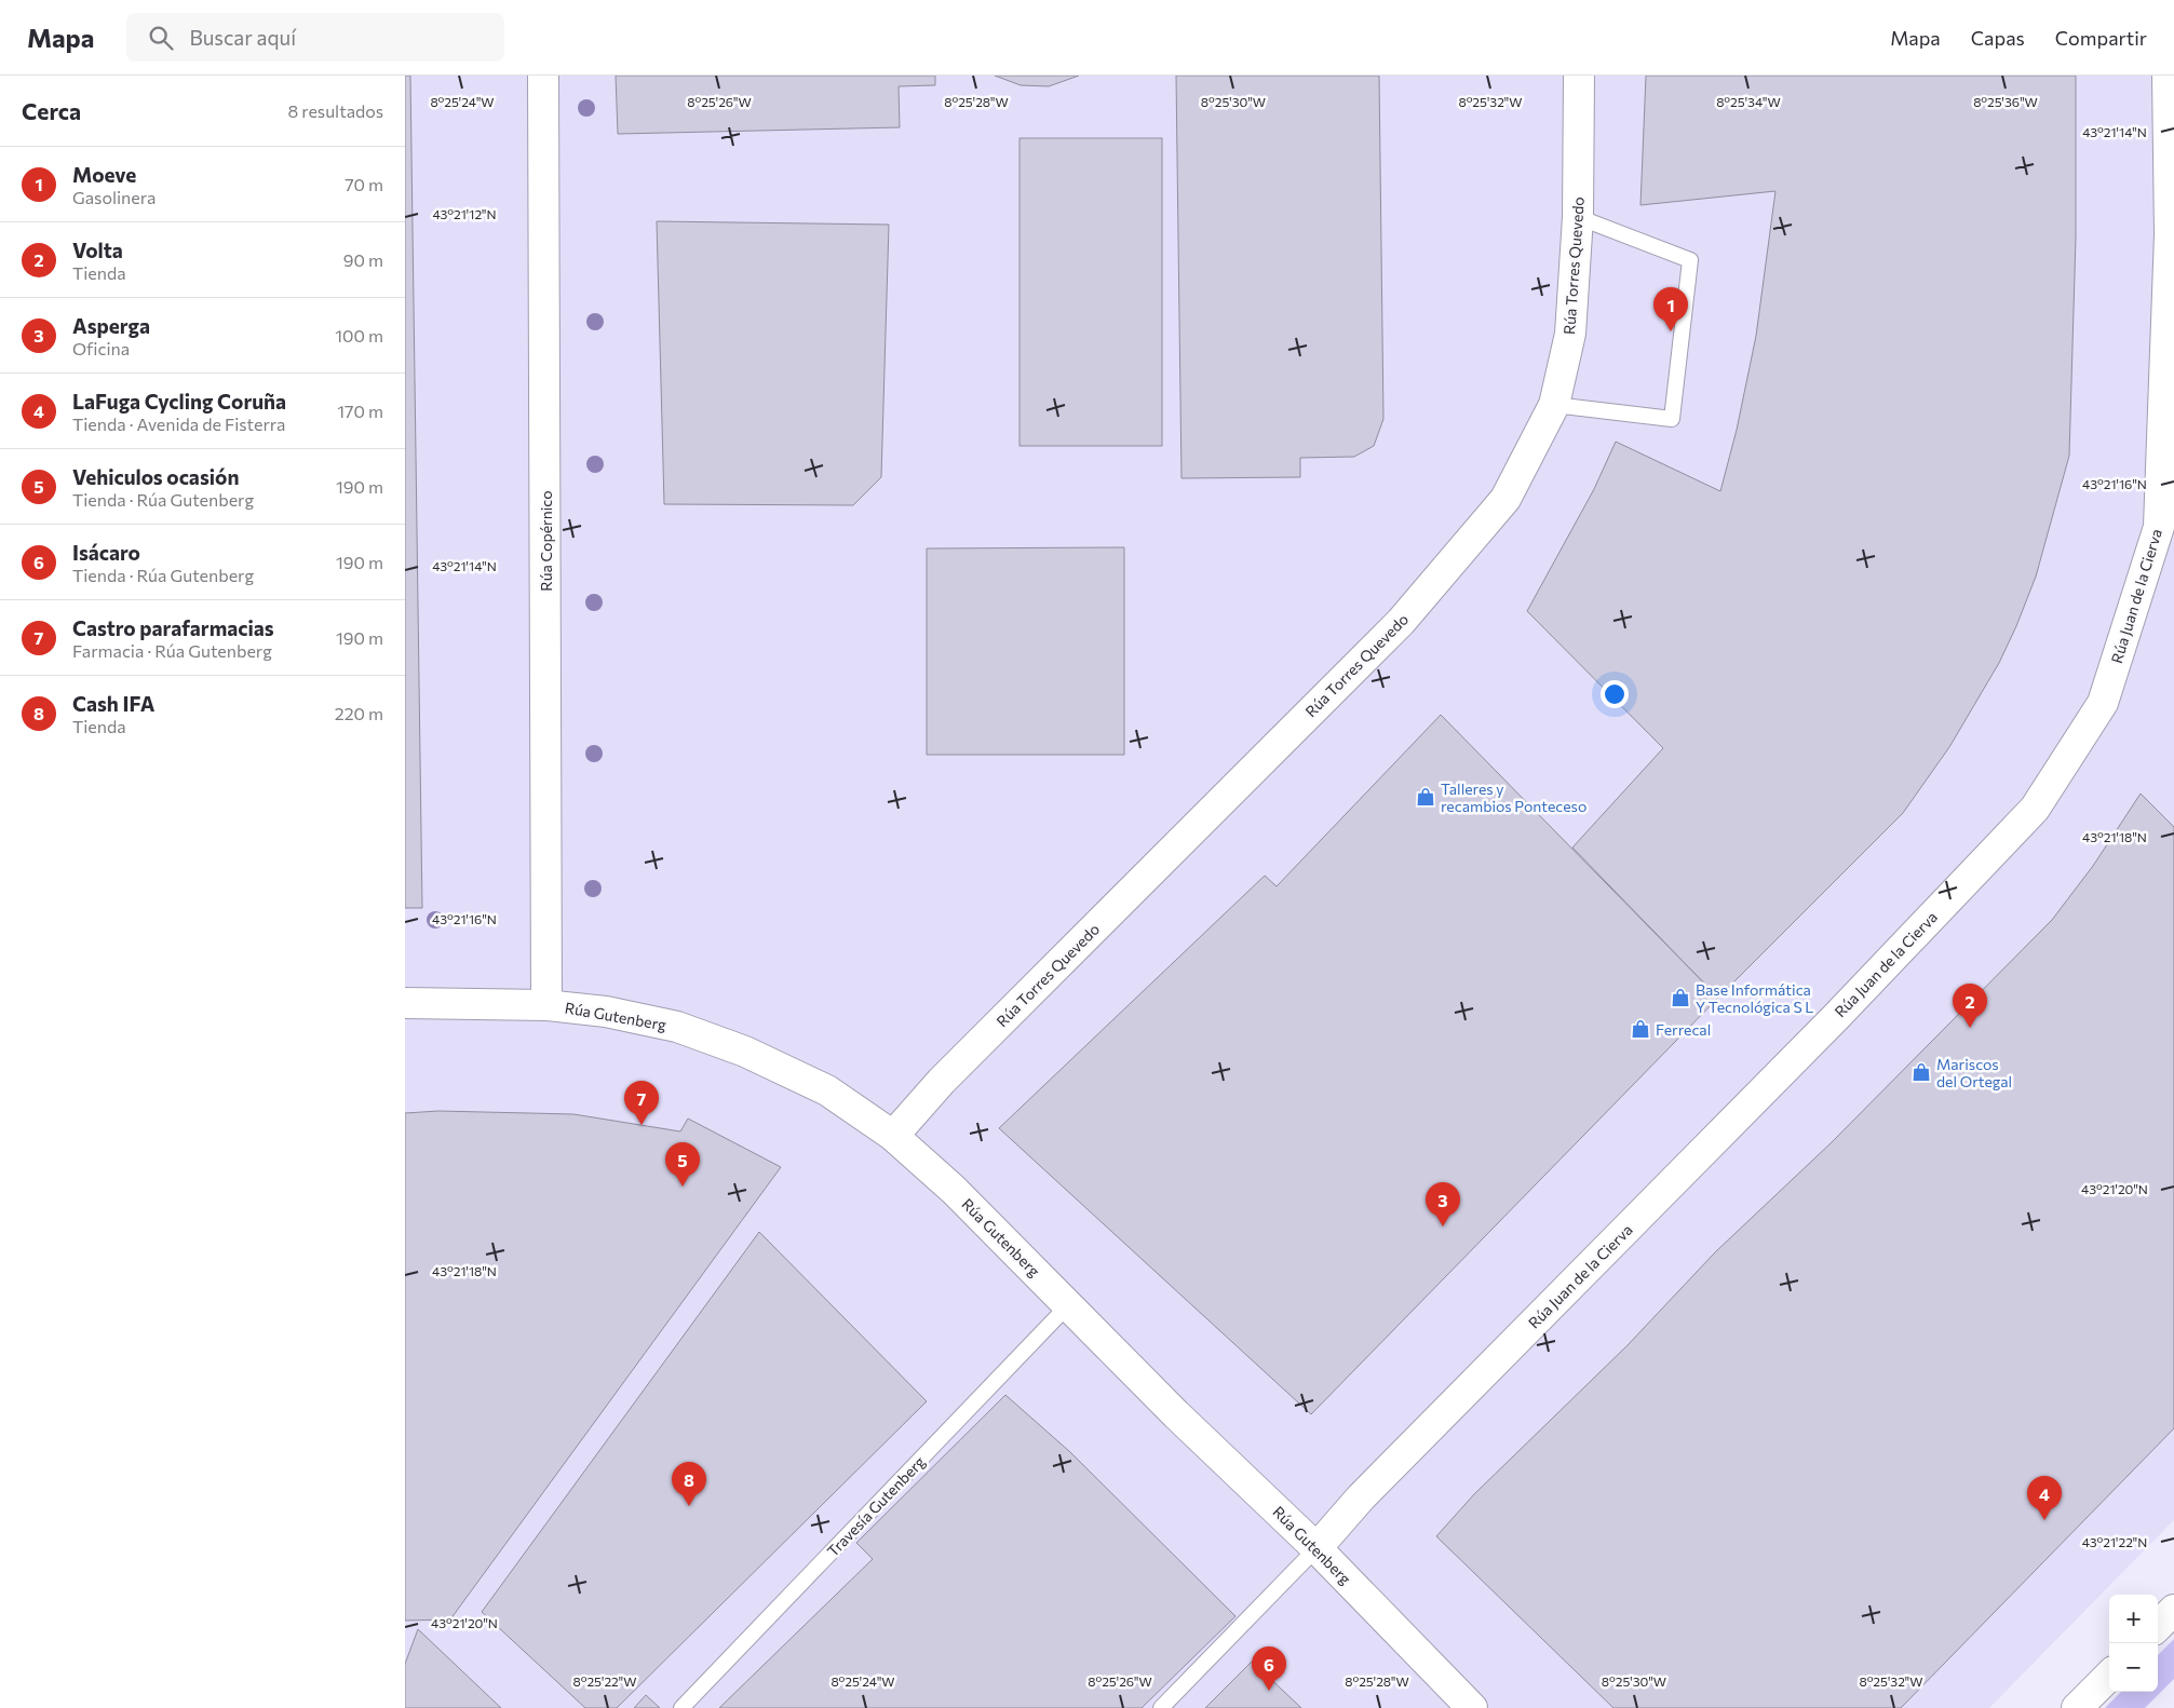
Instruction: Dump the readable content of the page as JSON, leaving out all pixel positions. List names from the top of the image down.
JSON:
{
  "streets": {
    "street": [
      "Rúa Torres Quevedo",
      "Rúa Copérnico",
      "Rúa Juan de la Cierva",
      "Rúa Gutenberg"
    ],
    "lane": ["Travesía Gutenberg"]
  },
  "crossings": [
    ["Rúa Torres Quevedo", "Rúa Gutenberg"],
    ["Rúa Copérnico", "Rúa Gutenberg"],
    ["Rúa Juan de la Cierva", "Rúa Gutenberg"],
    ["Rúa Gutenberg", "Travesía Gutenberg"]
  ],
  "places": {
    "shop": [
      "Talleres y recambios Ponteceso",
      "Base Informática Y Tecnológica S L",
      "Ferrecal",
      "Mariscos del Ortegal"
    ]
  },
  "page": {
    "header": "Mapa",
    "search": "Buscar aquí",
    "nav": ["Mapa", "Capas", "Compartir"],
    "heading": ["Cerca", "8 resultados"],
    "list": [
      {
        "mark": "1",
        "name": "Moeve",
        "note": "Gasolinera",
        "value": "70 m"
      },
      {
        "mark": "2",
        "name": "Volta",
        "note": "Tienda",
        "value": "90 m"
      },
      {
        "mark": "3",
        "name": "Asperga",
        "note": "Oficina",
        "value": "100 m"
      },
      {
        "mark": "4",
        "name": "LaFuga Cycling Coruña",
        "note": "Tienda · Avenida de Fisterra",
        "value": "170 m"
      },
      {
        "mark": "5",
        "name": "Vehiculos ocasión",
        "note": "Tienda · Rúa Gutenberg",
        "value": "190 m"
      },
      {
        "mark": "6",
        "name": "Isácaro",
        "note": "Tienda · Rúa Gutenberg",
        "value": "190 m"
      },
      {
        "mark": "7",
        "name": "Castro parafarmacias",
        "note": "Farmacia · Rúa Gutenberg",
        "value": "190 m"
      },
      {
        "mark": "8",
        "name": "Cash IFA",
        "note": "Tienda",
        "value": "220 m"
      }
    ],
    "pins": [
      "1",
      "2",
      "7",
      "5",
      "3",
      "8",
      "4",
      "6"
    ],
    "map_buttons": ["+", "−"]
  },
  "coordinates": [
    "8°25'36\"W",
    "8°25'24\"W",
    "8°25'26\"W",
    "8°25'28\"W",
    "8°25'30\"W",
    "8°25'32\"W",
    "8°25'34\"W",
    "43°21'14\"N",
    "43°21'12\"N",
    "43°21'16\"N",
    "43°21'18\"N",
    "43°21'20\"N",
    "43°21'22\"N",
    "8°25'22\"W"
  ]
}
